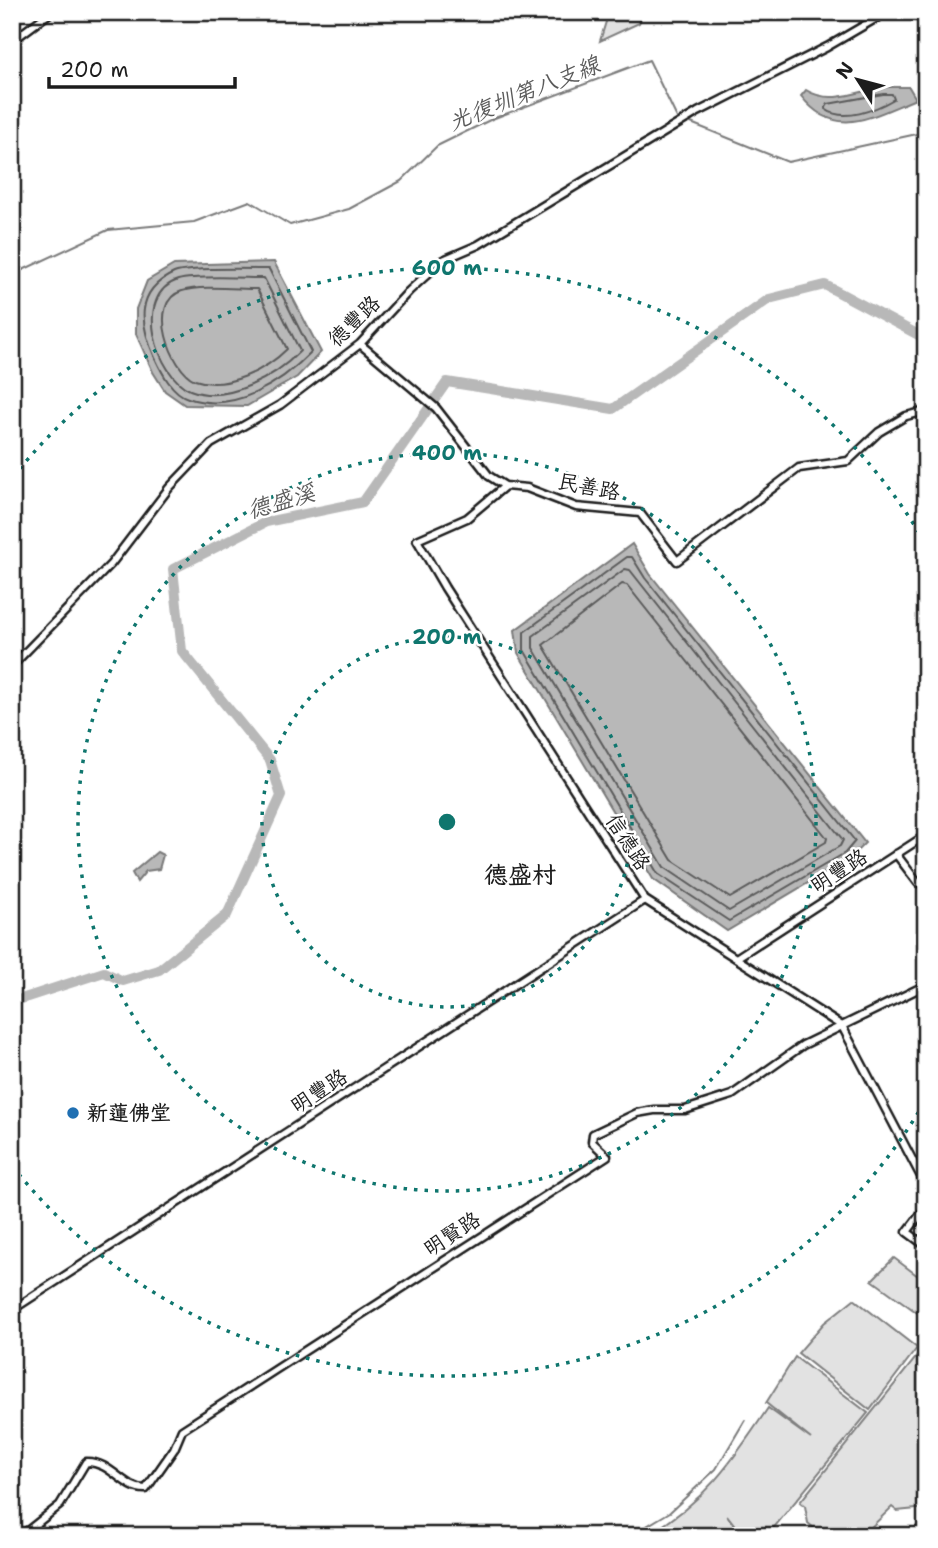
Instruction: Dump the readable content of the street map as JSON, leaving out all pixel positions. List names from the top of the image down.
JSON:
{
  "streets": {
    "street": [
      "德豐路",
      "民善路",
      "信德路",
      "明豐路",
      "明賢路"
    ]
  },
  "crossings": [
    ["民善路", "信德路"],
    ["信德路", "明豐路"],
    ["信德路", "明賢路"]
  ],
  "districts": ["德盛村"],
  "water": ["光復圳第八支線", "德盛溪"],
  "places": ["新蓮佛堂"],
  "scale_bar": "200 m",
  "north": "top left",
  "rings": ["600 m", "400 m", "200 m"]
}
